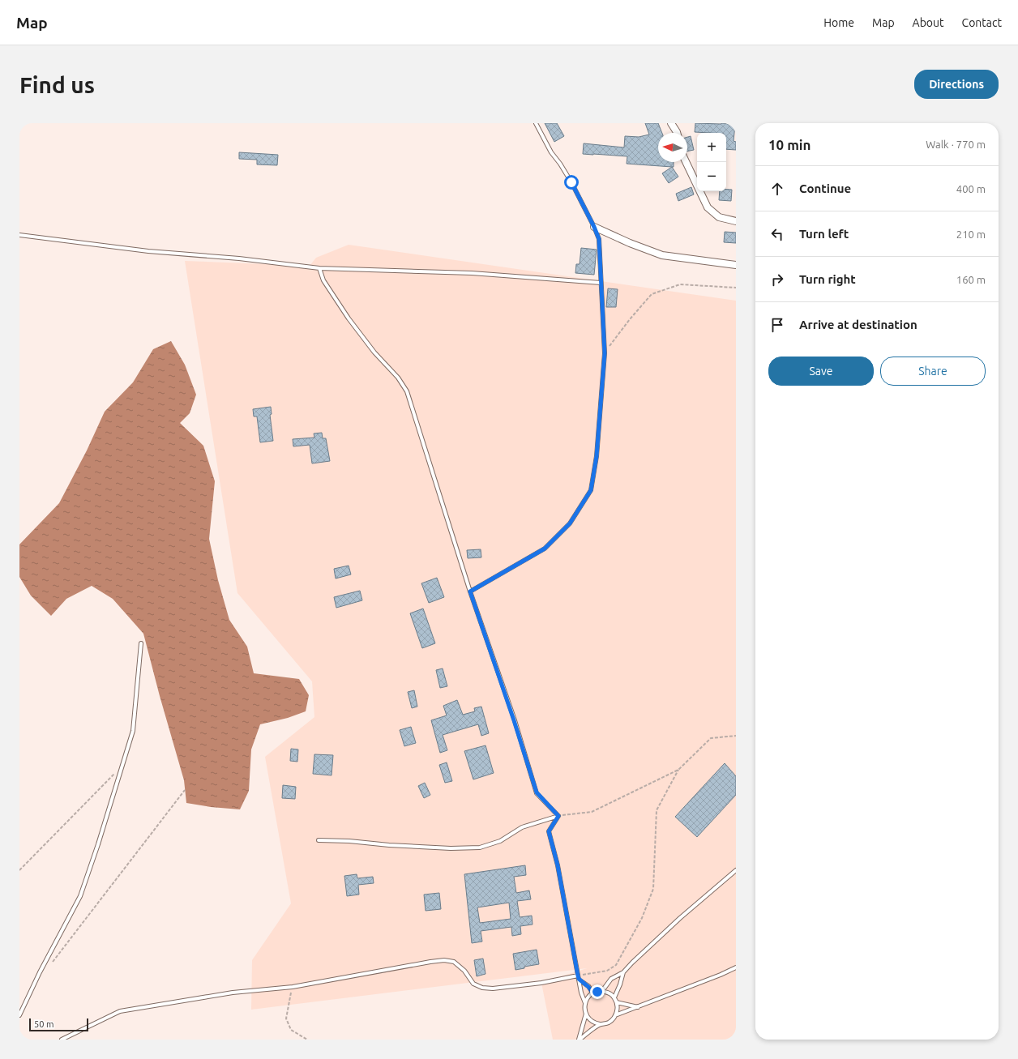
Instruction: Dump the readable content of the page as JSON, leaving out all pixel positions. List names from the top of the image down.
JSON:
{
  "scale_bar": "50 m",
  "north": "left",
  "page": {
    "header": "Map",
    "nav": [
      "Home",
      "Map",
      "About",
      "Contact"
    ],
    "buttons": [
      "Directions",
      ["Save", "Share"]
    ],
    "title": "Find us",
    "heading": ["10 min", "Walk · 770 m"],
    "map_buttons": ["+", "−"],
    "list": [
      ["Continue", "400 m"],
      ["Turn left", "210 m"],
      ["Turn right", "160 m"],
      "Arrive at destination"
    ],
    "scale": "50 m"
  }
}
